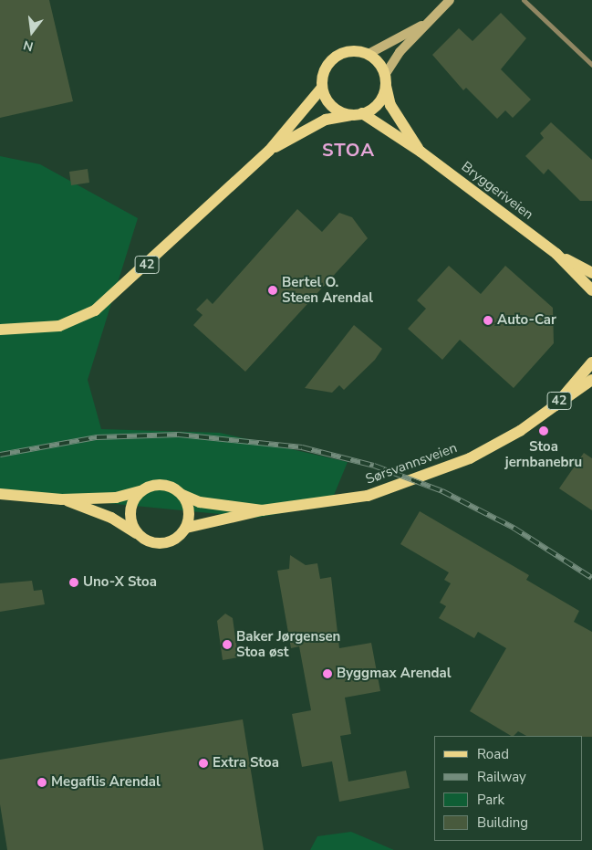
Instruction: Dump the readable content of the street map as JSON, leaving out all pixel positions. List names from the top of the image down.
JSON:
{
  "streets": {
    "main road": ["Bryggeriveien", "42", "Sørsvannsveien"]
  },
  "crossings": [
    ["Bryggeriveien", "42"],
    ["42", "Sørsvannsveien"]
  ],
  "districts": ["STOA"],
  "places": [
    "Bertel O. Steen Arendal",
    "Auto-Car",
    "Stoa jernbanebru",
    "Uno-X Stoa",
    "Baker Jørgensen Stoa øst",
    "Byggmax Arendal",
    "Extra Stoa",
    "Megaflis Arendal"
  ],
  "legend": [
    "Road",
    "Railway",
    "Park",
    "Building"
  ],
  "north": "bottom"
}
